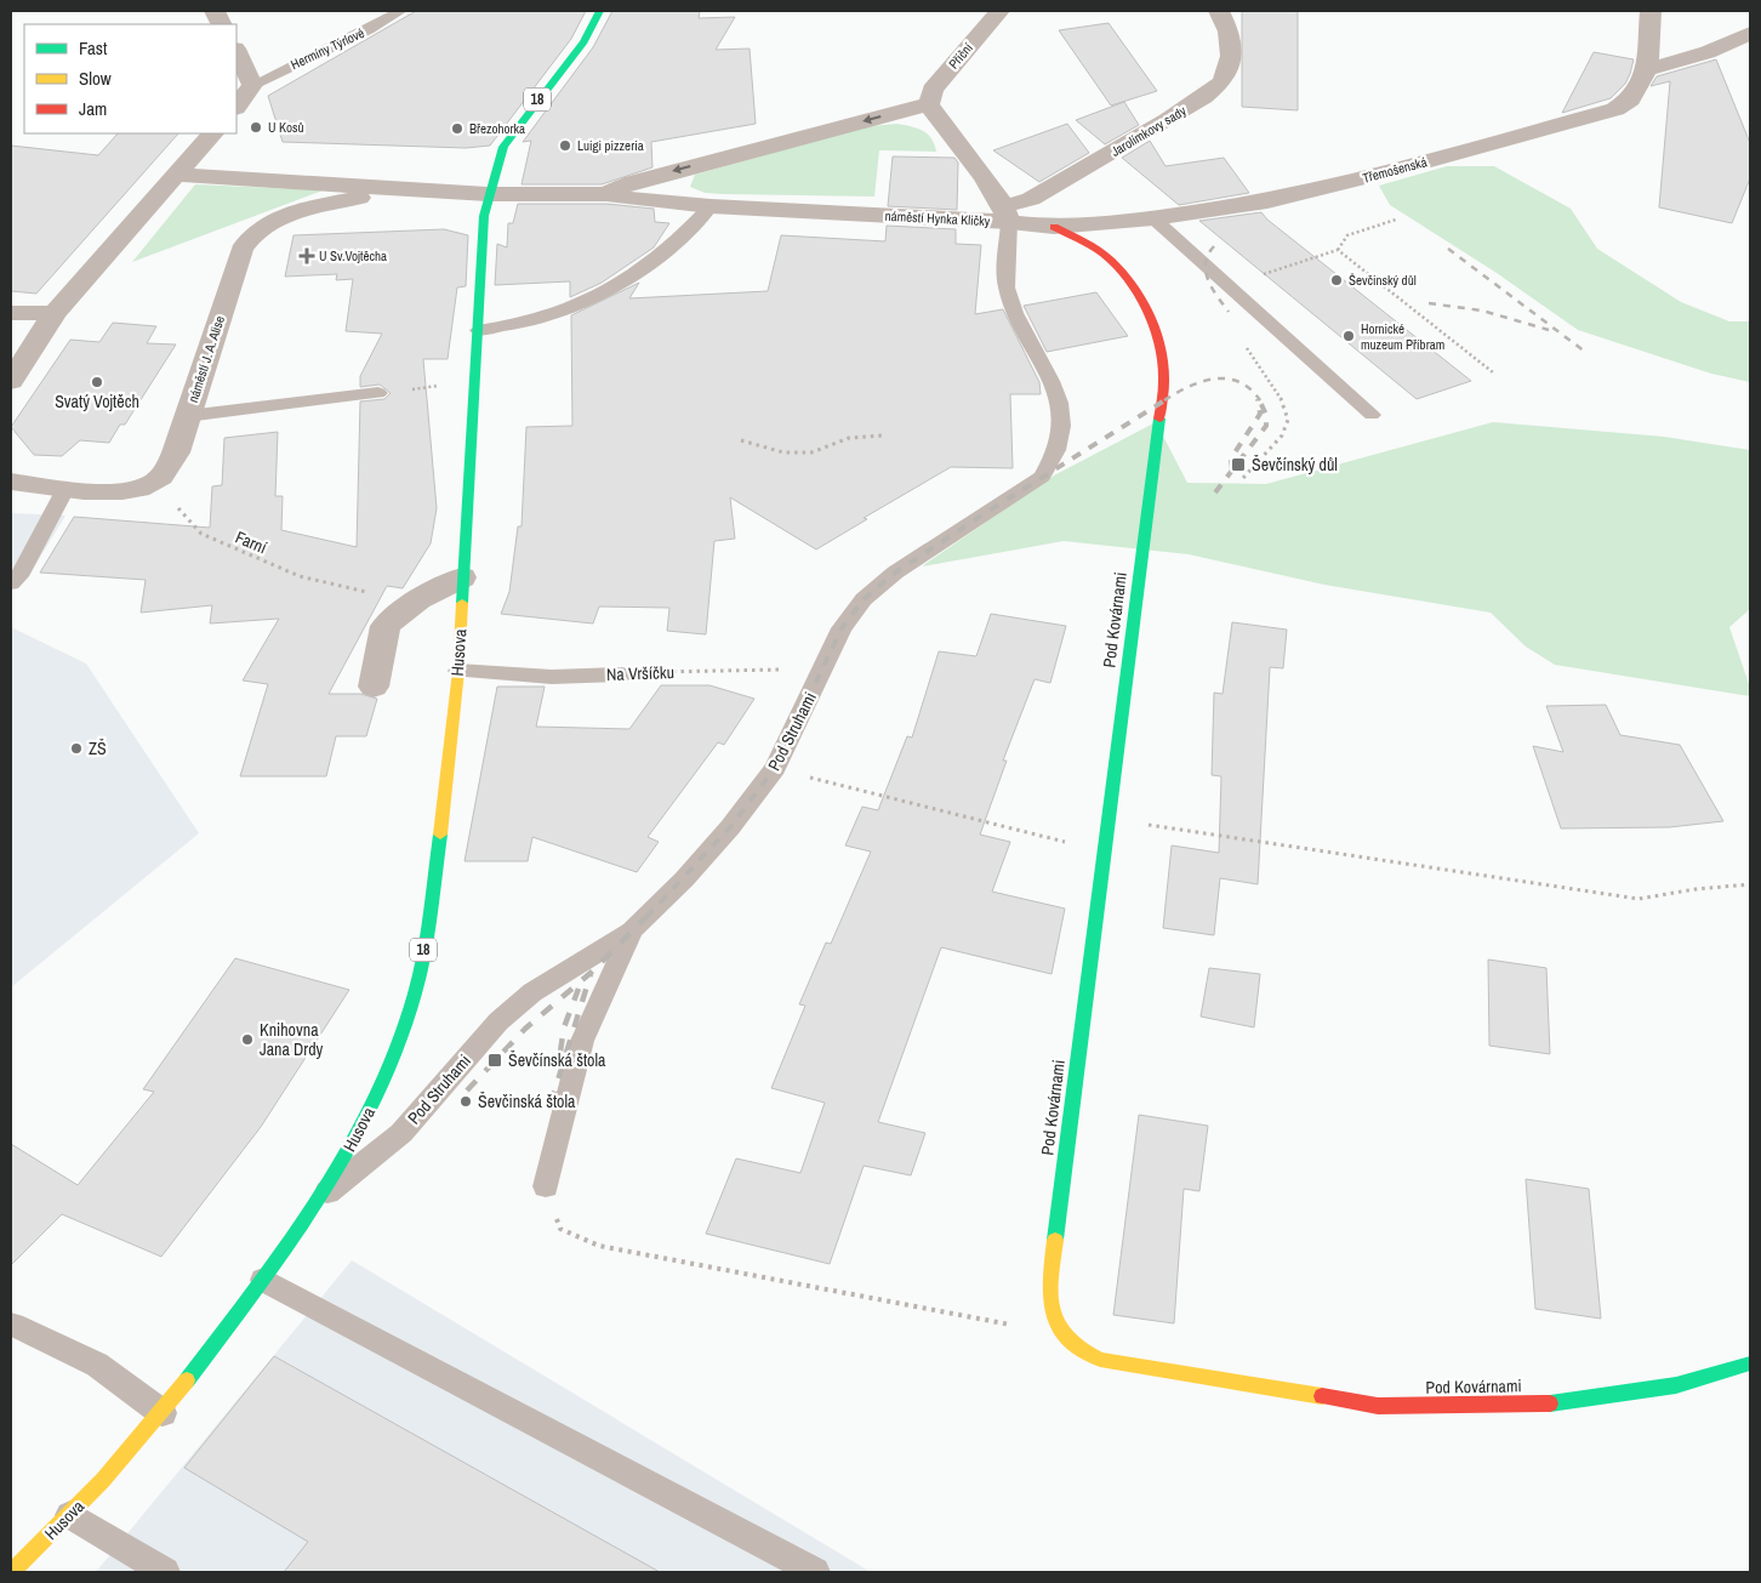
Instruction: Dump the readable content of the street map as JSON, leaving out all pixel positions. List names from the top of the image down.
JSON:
{
  "streets": {
    "main road": ["18", "Pod Kovárnami", "Husova"],
    "street": [
      "Příční",
      "Jarolímkovy sady",
      "Třemošenská",
      "náměstí Hynka Kličky",
      "náměstí J. A. Alise"
    ],
    "lane": ["Hermíny Týrlové", "Na Vršíčku", "Pod Struhami"],
    "path": ["Farní"]
  },
  "crossings": [
    ["Příční", "náměstí Hynka Kličky"],
    ["18", "náměstí Hynka Kličky"],
    ["18", "náměstí J. A. Alise"],
    ["18", "Husova"],
    ["Jarolímkovy sady", "Třemošenská"],
    ["Jarolímkovy sady", "náměstí Hynka Kličky"],
    ["Jarolímkovy sady", "Pod Struhami"],
    ["Třemošenská", "náměstí Hynka Kličky"],
    ["Třemošenská", "Pod Kovárnami"],
    ["Třemošenská", "Pod Struhami"],
    ["náměstí Hynka Kličky", "náměstí J. A. Alise"],
    ["náměstí Hynka Kličky", "Husova"],
    ["náměstí Hynka Kličky", "Pod Struhami"],
    ["náměstí J. A. Alise", "Farní"],
    ["náměstí J. A. Alise", "Husova"],
    ["Husova", "Na Vršíčku"],
    ["Husova", "Pod Struhami"],
    ["Na Vršíčku", "Pod Struhami"]
  ],
  "places": {
    "other": [
      "U Kosů",
      "Březohorka",
      "Luigi pizzeria",
      "Ševčinský důl",
      "Hornické muzeum Příbram",
      "Svatý Vojtěch",
      "ZŠ",
      "Knihovna Jana Drdy",
      "Ševčinská štola"
    ],
    "health": ["U Sv.Vojtěcha"],
    "transit": ["Ševčínský důl", "Ševčínská štola"]
  },
  "legend": ["Fast", "Slow", "Jam"]
}
